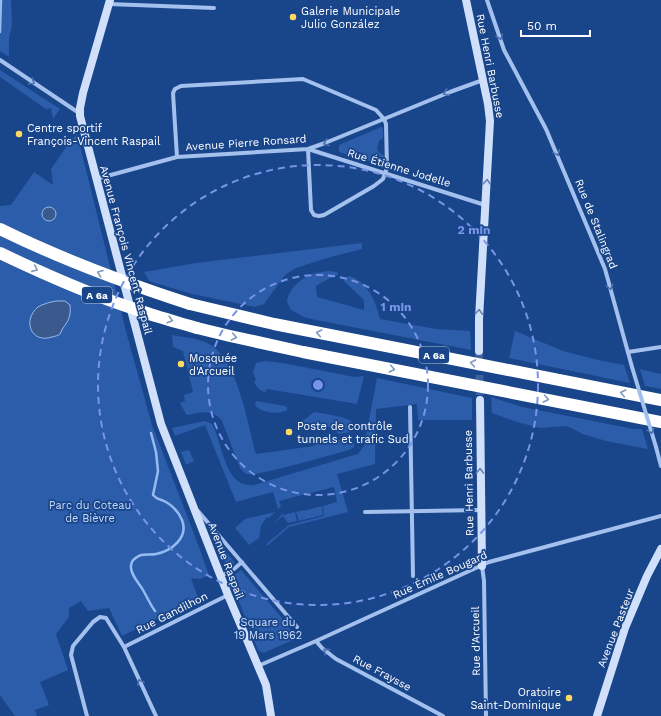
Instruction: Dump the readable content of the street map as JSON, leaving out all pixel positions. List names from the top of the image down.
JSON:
{
  "streets": {
    "highway": ["A 6a"],
    "main road": [
      "Rue Henri Barbusse",
      "Avenue François Vincent Raspail",
      "Avenue Raspail",
      "Avenue Pasteur"
    ],
    "street": [
      "Avenue Pierre Ronsard",
      "Rue Étienne Jodelle",
      "Rue de Stalingrad",
      "Rue Émile Bougard",
      "Rue Gandilhon",
      "Rue d'Arcueil",
      "Rue Fraysse"
    ]
  },
  "crossings": [
    ["Rue Henri Barbusse", "Avenue Pierre Ronsard"],
    ["Rue Henri Barbusse", "Rue Étienne Jodelle"],
    ["Rue Henri Barbusse", "Rue Émile Bougard"],
    ["Rue Henri Barbusse", "Rue d'Arcueil"],
    ["Avenue Pierre Ronsard", "Rue Étienne Jodelle"],
    ["Avenue Pierre Ronsard", "Avenue François Vincent Raspail"],
    ["Avenue François Vincent Raspail", "Avenue Raspail"],
    ["Avenue Raspail", "Rue Émile Bougard"],
    ["Avenue Raspail", "Rue Gandilhon"],
    ["Rue Émile Bougard", "Rue d'Arcueil"],
    ["Rue Émile Bougard", "Rue Fraysse"]
  ],
  "one_way": [
    "Rue Henri Barbusse",
    "Avenue Pierre Ronsard",
    "Rue de Stalingrad",
    "Rue Fraysse"
  ],
  "parks": ["Parc du Coteau de Bièvre", "Square du 19 Mars 1962"],
  "places": [
    "Galerie Municipale Julio González",
    "Centre sportif François-Vincent Raspail",
    "Mosquée d'Arcueil",
    "Poste de contrôle tunnels et trafic Sud",
    "Oratoire Saint-Dominique"
  ],
  "scale_bar": "50 m",
  "rings": ["2 min", "1 min"]
}
